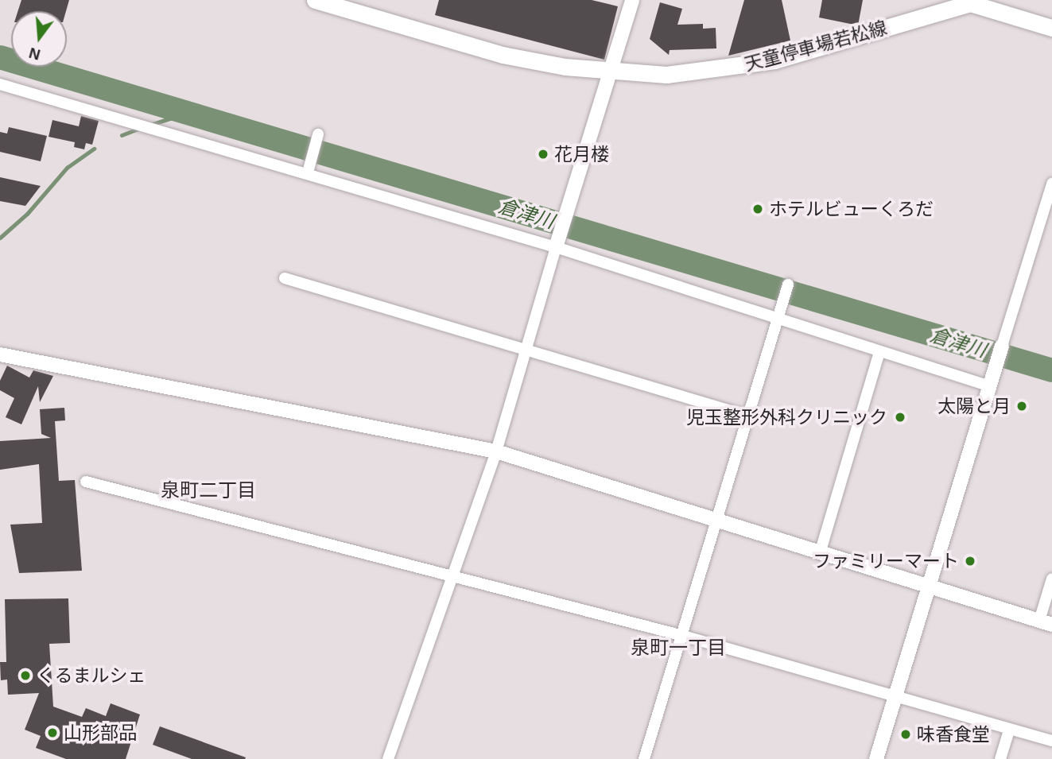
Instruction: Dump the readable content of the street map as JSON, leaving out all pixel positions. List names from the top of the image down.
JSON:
{
  "streets": {
    "main road": ["天童停車場若松線"]
  },
  "districts": ["泉町二丁目", "泉町一丁目"],
  "water": ["倉津川"],
  "places": [
    "花月楼",
    "ホテルビューくろだ",
    "太陽と月",
    "児玉整形外科クリニック",
    "ファミリーマート",
    "くるまルシェ",
    "山形部品",
    "味香食堂"
  ],
  "north": "bottom"
}
